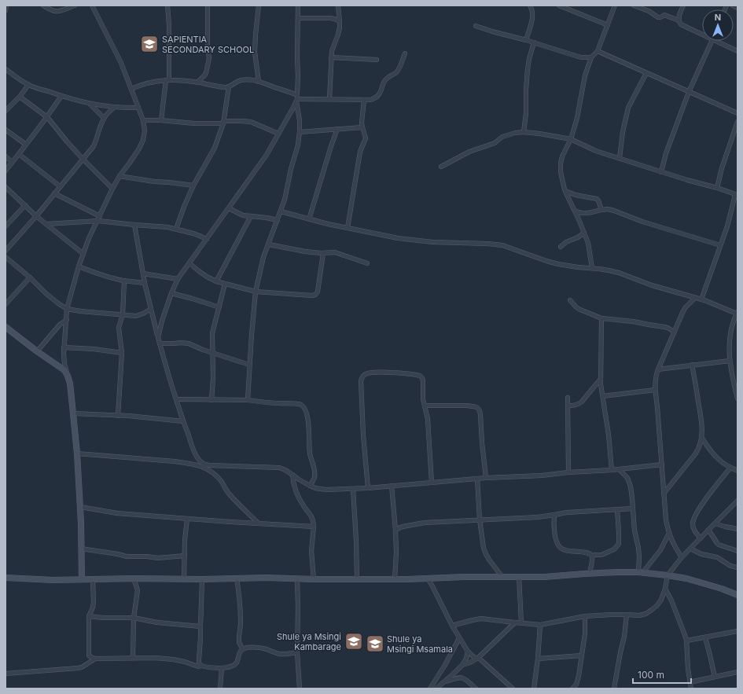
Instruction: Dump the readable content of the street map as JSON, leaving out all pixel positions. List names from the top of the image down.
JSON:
{
  "places": {
    "school or university": ["SAPIENTIA SECONDARY SCHOOL", "Shule ya Msingi Kambarage", "Shule ya Msingi Msamala"]
  },
  "scale_bar": "100 m",
  "north": "top"
}
